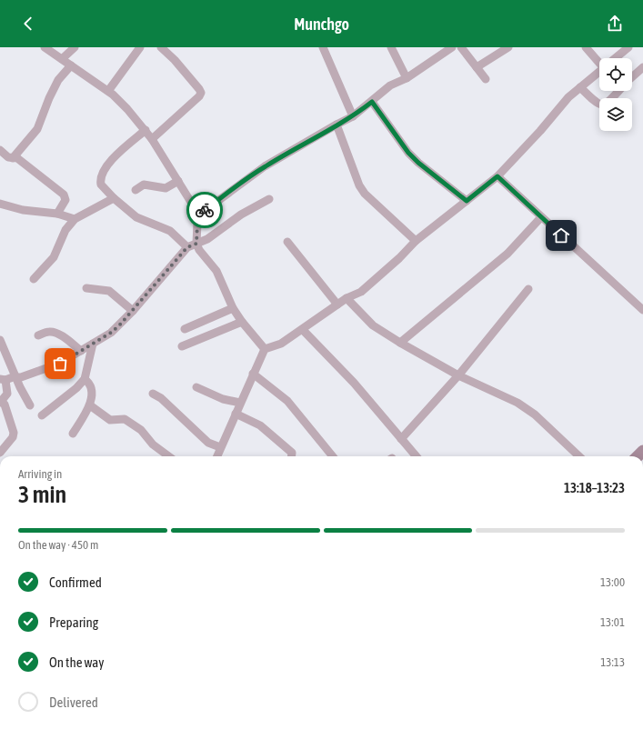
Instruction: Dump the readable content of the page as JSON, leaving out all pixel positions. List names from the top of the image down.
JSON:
{
  "page": {
    "header": "Munchgo",
    "heading": ["3 min", "Arriving in", "13:18–13:23"],
    "bar": "On the way · 450 m",
    "list": [
      ["Confirmed", "13:00"],
      ["Preparing", "13:01"],
      ["On the way", "13:13"],
      "Delivered"
    ]
  }
}
